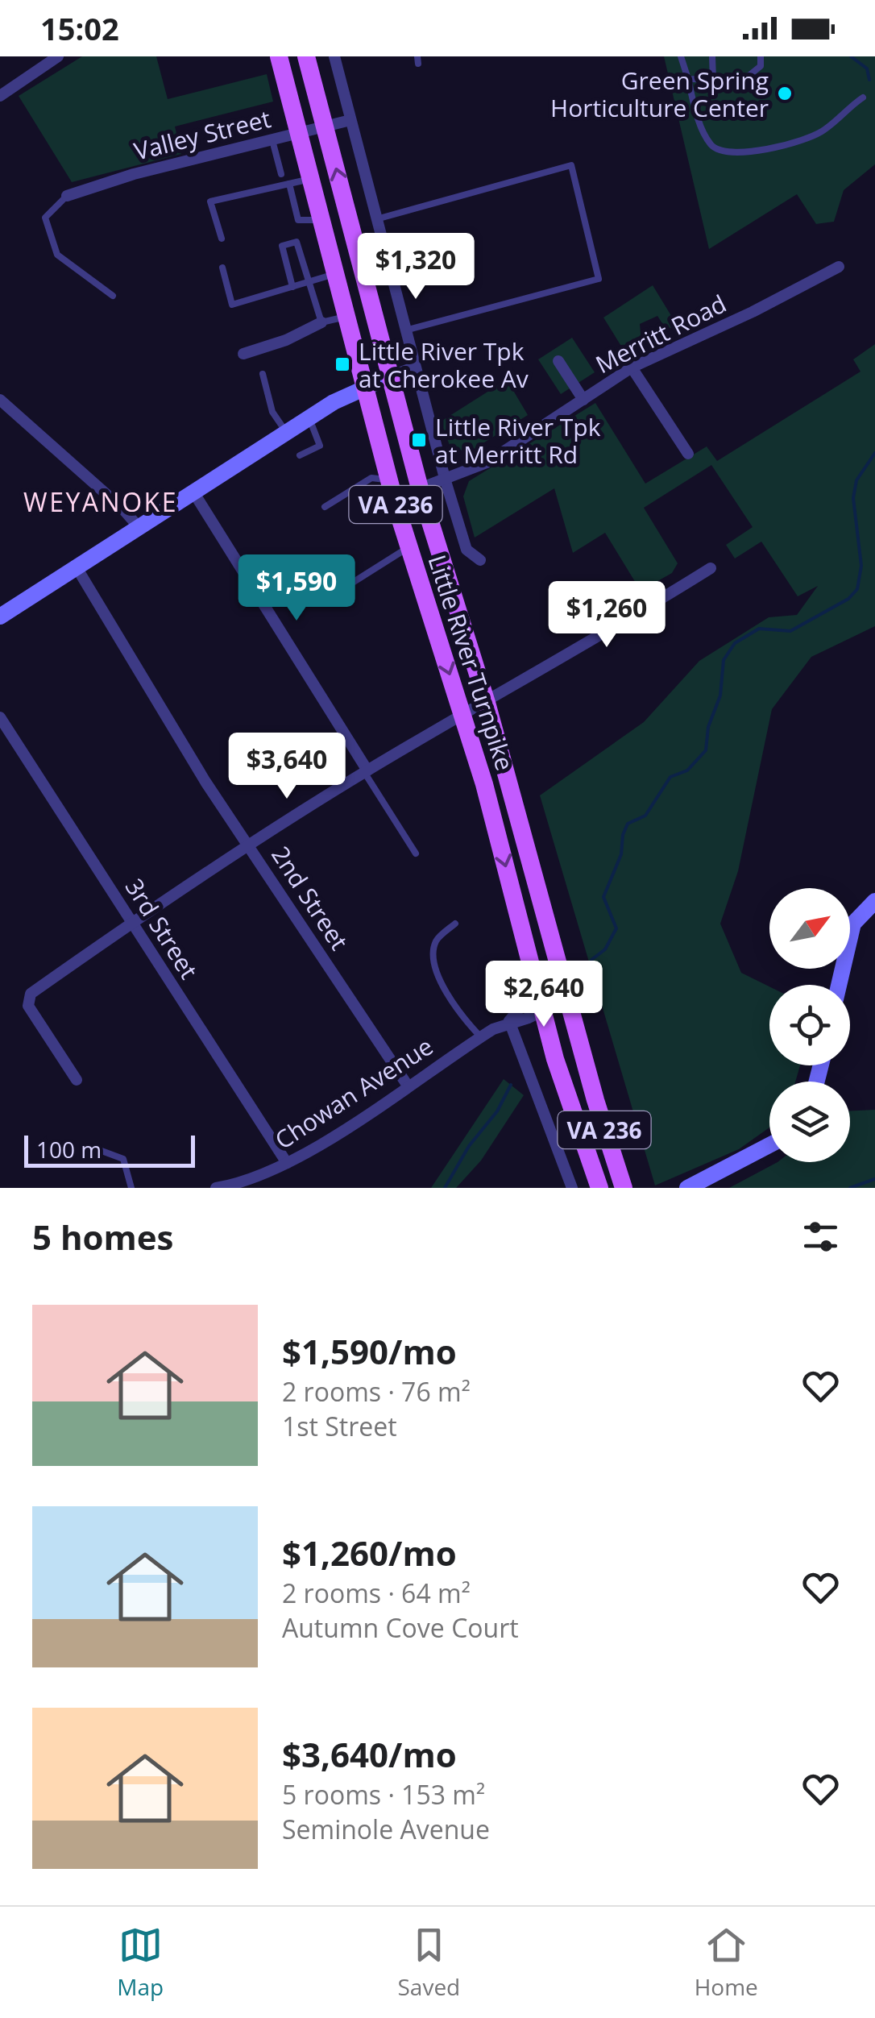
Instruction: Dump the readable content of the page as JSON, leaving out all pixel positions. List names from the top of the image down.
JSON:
{
  "streets": {
    "main road": ["VA 236", "Little River Turnpike"],
    "street": [
      "Valley Street",
      "Merritt Road",
      "2nd Street",
      "3rd Street",
      "Chowan Avenue"
    ]
  },
  "crossings": [
    ["Valley Street", "Little River Turnpike"],
    ["Merritt Road", "Little River Turnpike"],
    ["Little River Turnpike", "Chowan Avenue"],
    ["2nd Street", "Chowan Avenue"],
    ["3rd Street", "Chowan Avenue"]
  ],
  "districts": ["WEYANOKE"],
  "places": {
    "other": ["Green Spring Horticulture Center"],
    "transit": ["Little River Tpk at Cherokee Av", "Little River Tpk at Merritt Rd"]
  },
  "scale_bar": "100 m",
  "north": "top right",
  "page": {
    "status": "15:02",
    "price": [
      "$1,320",
      "$1,590",
      "$1,260",
      "$3,640",
      "$2,640"
    ],
    "scale": "100 m",
    "heading": "5 homes",
    "list": [
      {
        "name": "$1,590/mo",
        "note": "2 rooms · 76 m² · 1st Street"
      },
      {
        "name": "$1,260/mo",
        "note": "2 rooms · 64 m² · Autumn Cove Court"
      },
      {
        "name": "$3,640/mo",
        "note": "5 rooms · 153 m² · Seminole Avenue"
      }
    ],
    "tabs": ["Map", "Saved", "Home"]
  }
}
